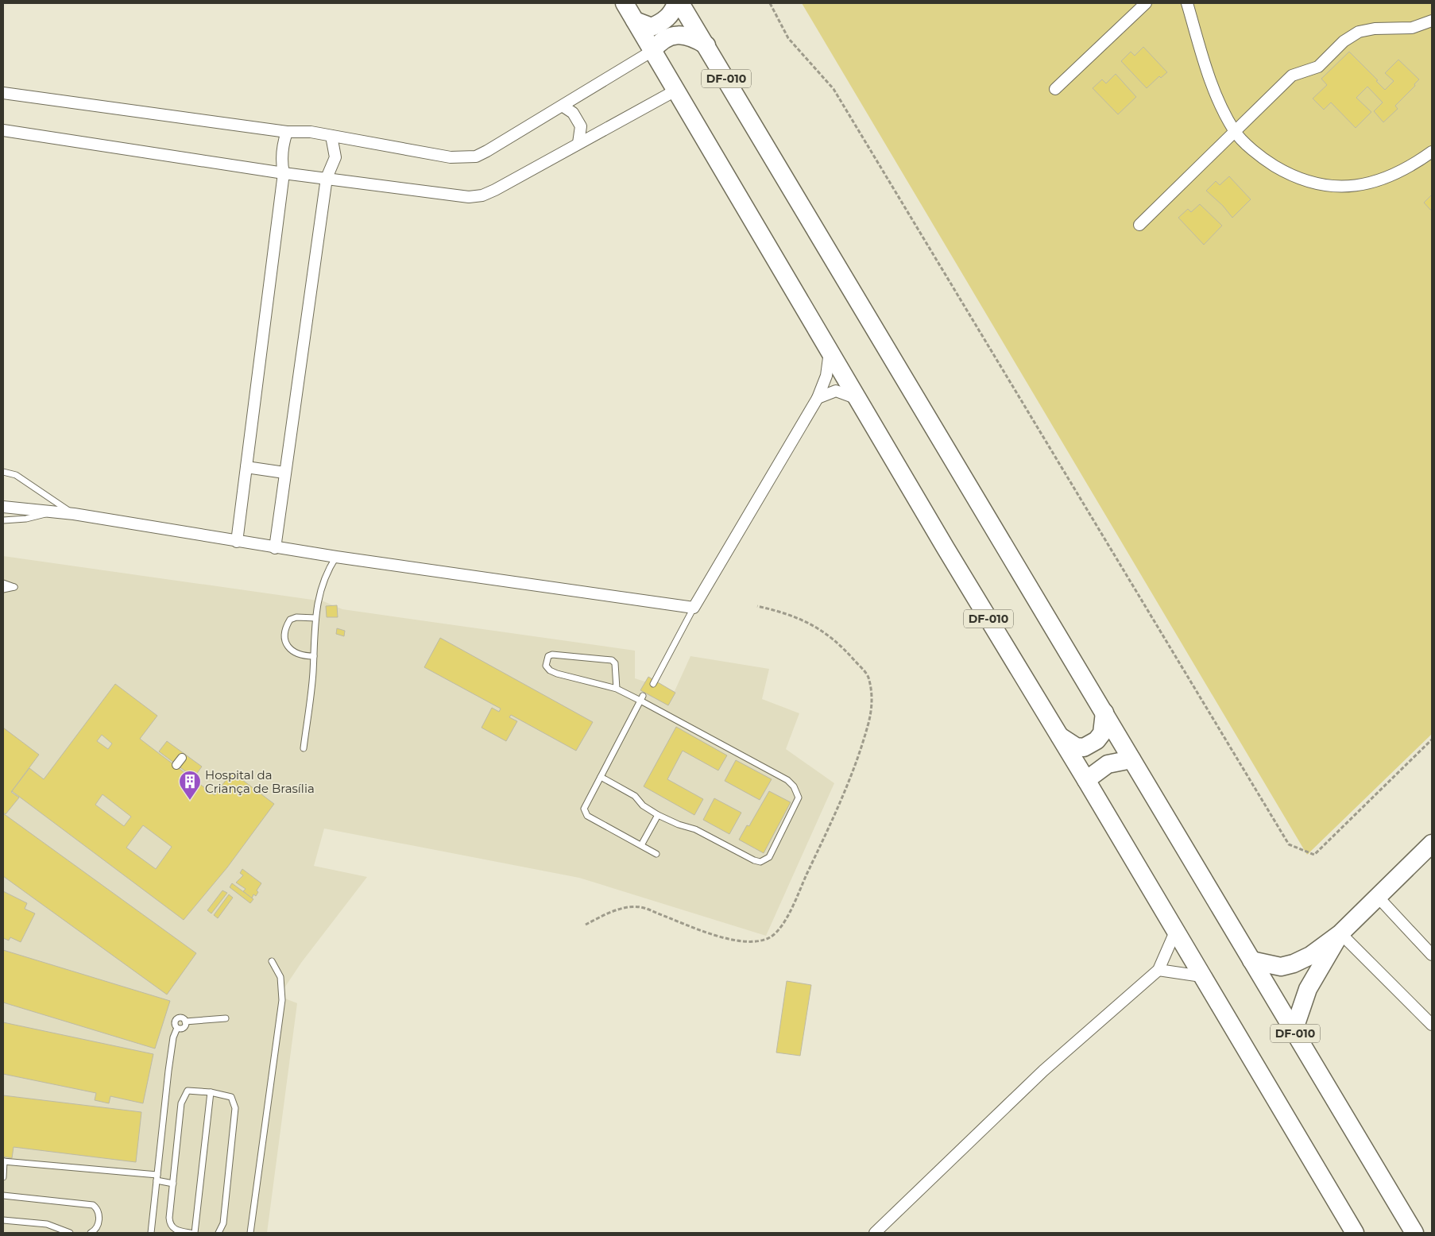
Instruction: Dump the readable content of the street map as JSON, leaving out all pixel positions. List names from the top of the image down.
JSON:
{
  "streets": {
    "main road": ["DF-010"]
  },
  "places": {
    "building": ["Hospital da Criança de Brasília"]
  }
}
